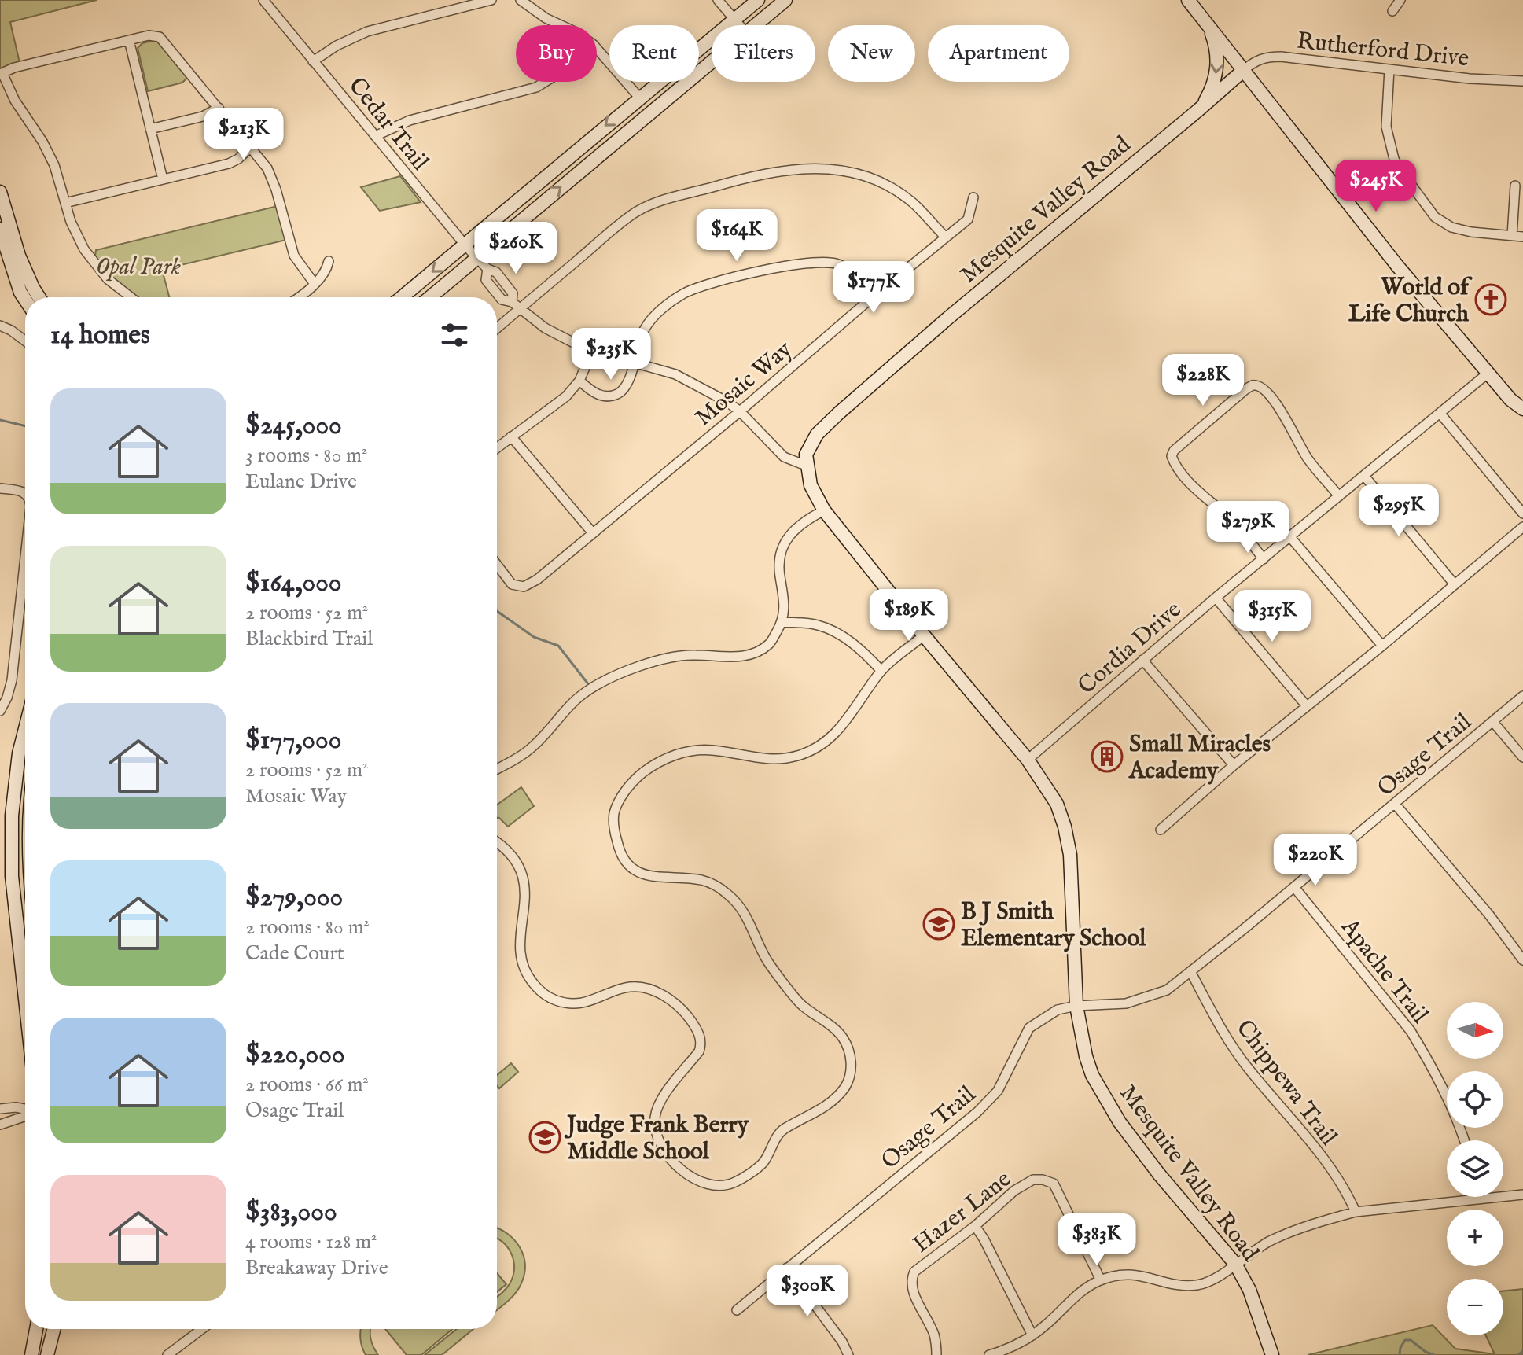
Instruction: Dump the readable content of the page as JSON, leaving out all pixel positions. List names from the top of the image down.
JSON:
{
  "streets": {
    "street": [
      "Rutherford Drive",
      "Cedar Trail",
      "Mesquite Valley Road",
      "Mosaic Way",
      "Cordia Drive",
      "Osage Trail",
      "Apache Trail",
      "Chippewa Trail",
      "Hazer Lane"
    ]
  },
  "crossings": [
    ["Rutherford Drive", "Mesquite Valley Road"],
    ["Cedar Trail", "Mesquite Valley Road"],
    ["Cedar Trail", "Mosaic Way"],
    ["Mesquite Valley Road", "Cordia Drive"],
    ["Mesquite Valley Road", "Osage Trail"],
    ["Osage Trail", "Apache Trail"],
    ["Osage Trail", "Chippewa Trail"]
  ],
  "parks": ["Opal Park"],
  "places": {
    "church": ["World of Life Church"],
    "building": ["Small Miracles Academy"],
    "school or university": ["B J Smith Elementary School", "Judge Frank Berry Middle School"]
  },
  "north": "right",
  "page": {
    "chip": [
      "Buy",
      "Rent",
      "Filters",
      "New",
      "Apartment"
    ],
    "price": [
      "$213K",
      "$245K",
      "$164K",
      "$260K",
      "$177K",
      "$235K",
      "$228K",
      "$295K",
      "$279K",
      "$189K",
      "$315K",
      "$220K",
      "$383K",
      "$300K"
    ],
    "heading": "14 homes",
    "list": [
      {
        "name": "$245,000",
        "note": "3 rooms · 80 m² · Eulane Drive"
      },
      {
        "name": "$164,000",
        "note": "2 rooms · 52 m² · Blackbird Trail"
      },
      {
        "name": "$177,000",
        "note": "2 rooms · 52 m² · Mosaic Way"
      },
      {
        "name": "$279,000",
        "note": "2 rooms · 80 m² · Cade Court"
      },
      {
        "name": "$220,000",
        "note": "2 rooms · 66 m² · Osage Trail"
      },
      {
        "name": "$383,000",
        "note": "4 rooms · 128 m² · Breakaway Drive"
      }
    ],
    "map_buttons": ["+", "−"]
  }
}
